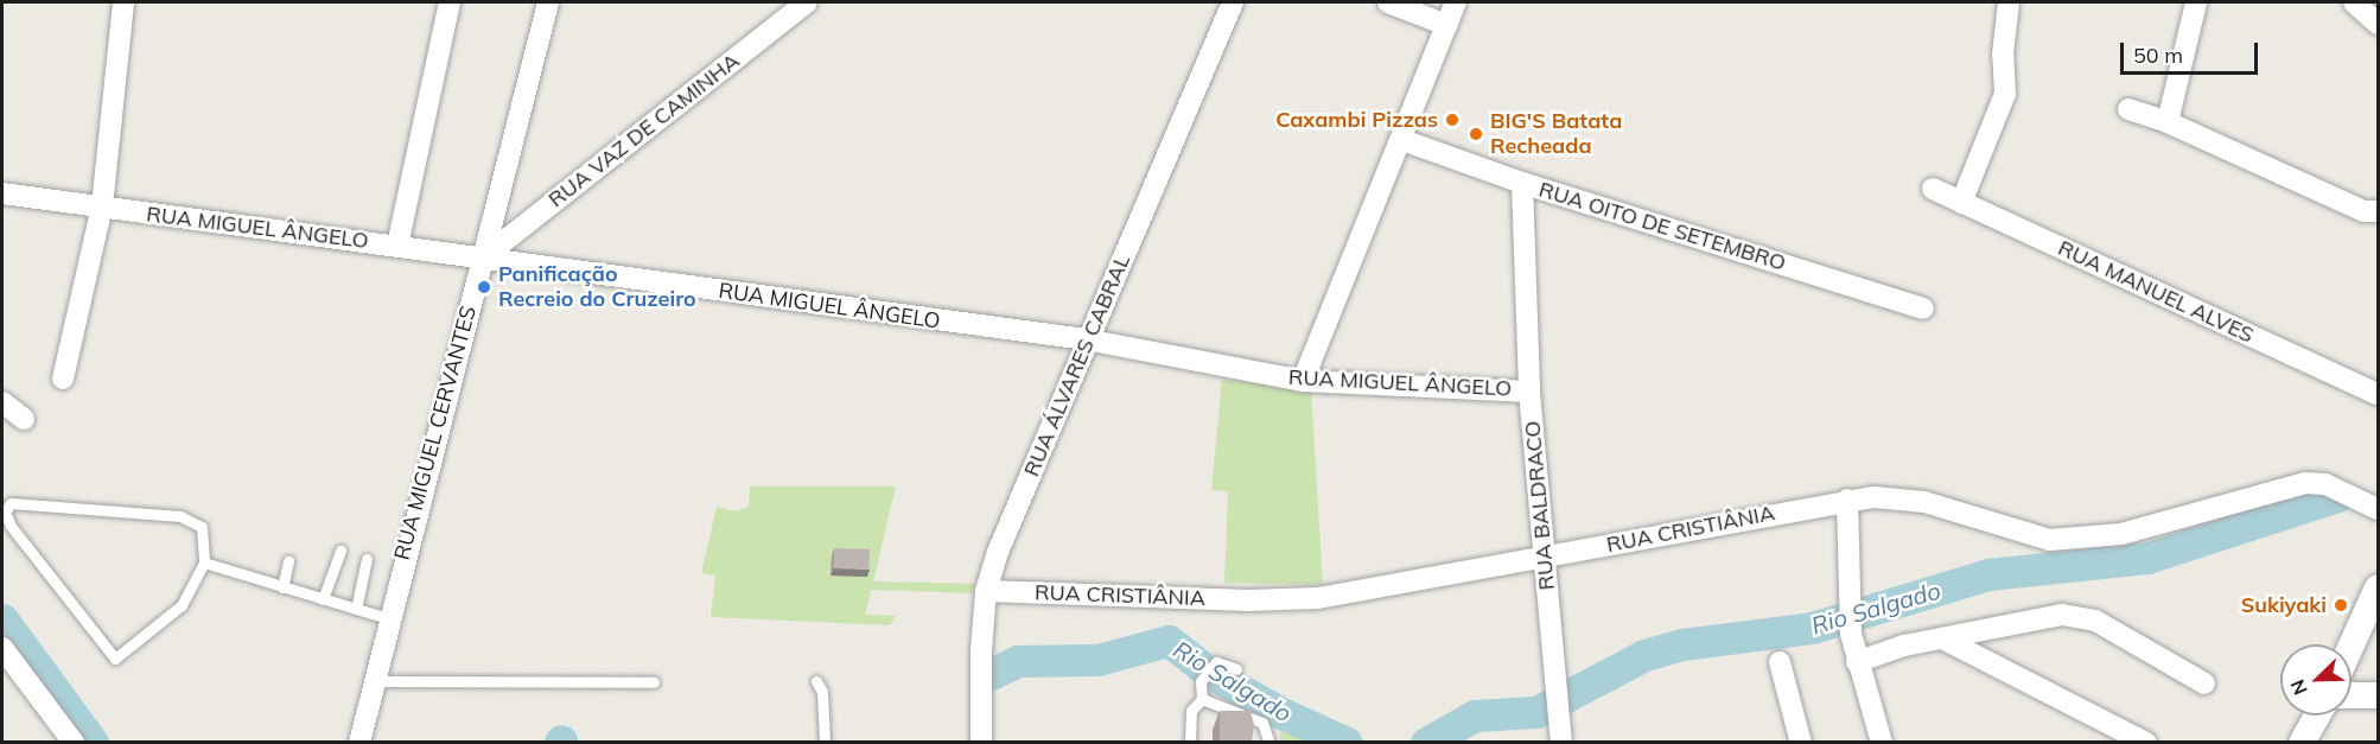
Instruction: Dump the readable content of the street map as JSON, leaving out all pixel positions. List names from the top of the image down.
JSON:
{
  "streets": {
    "street": [
      "RUA VAZ DE CAMINHA",
      "RUA OITO DE SETEMBRO",
      "RUA MIGUEL ÂNGELO",
      "RUA MANUEL ALVES",
      "RUA ÁLVARES CABRAL",
      "RUA MIGUEL CERVANTES",
      "RUA BALDRACO",
      "RUA CRISTIÂNIA"
    ]
  },
  "crossings": [
    ["RUA VAZ DE CAMINHA", "RUA MIGUEL ÂNGELO"],
    ["RUA VAZ DE CAMINHA", "RUA MIGUEL CERVANTES"],
    ["RUA OITO DE SETEMBRO", "RUA BALDRACO"],
    ["RUA MIGUEL ÂNGELO", "RUA ÁLVARES CABRAL"],
    ["RUA MIGUEL ÂNGELO", "RUA MIGUEL CERVANTES"],
    ["RUA MIGUEL ÂNGELO", "RUA BALDRACO"],
    ["RUA ÁLVARES CABRAL", "RUA CRISTIÂNIA"],
    ["RUA BALDRACO", "RUA CRISTIÂNIA"]
  ],
  "water": ["Rio Salgado"],
  "places": [
    "Caxambi Pizzas",
    "BIG'S Batata Recheada",
    "Panificação Recreio do Cruzeiro",
    "Sukiyaki"
  ],
  "scale_bar": "50 m",
  "north": "bottom left"
}
